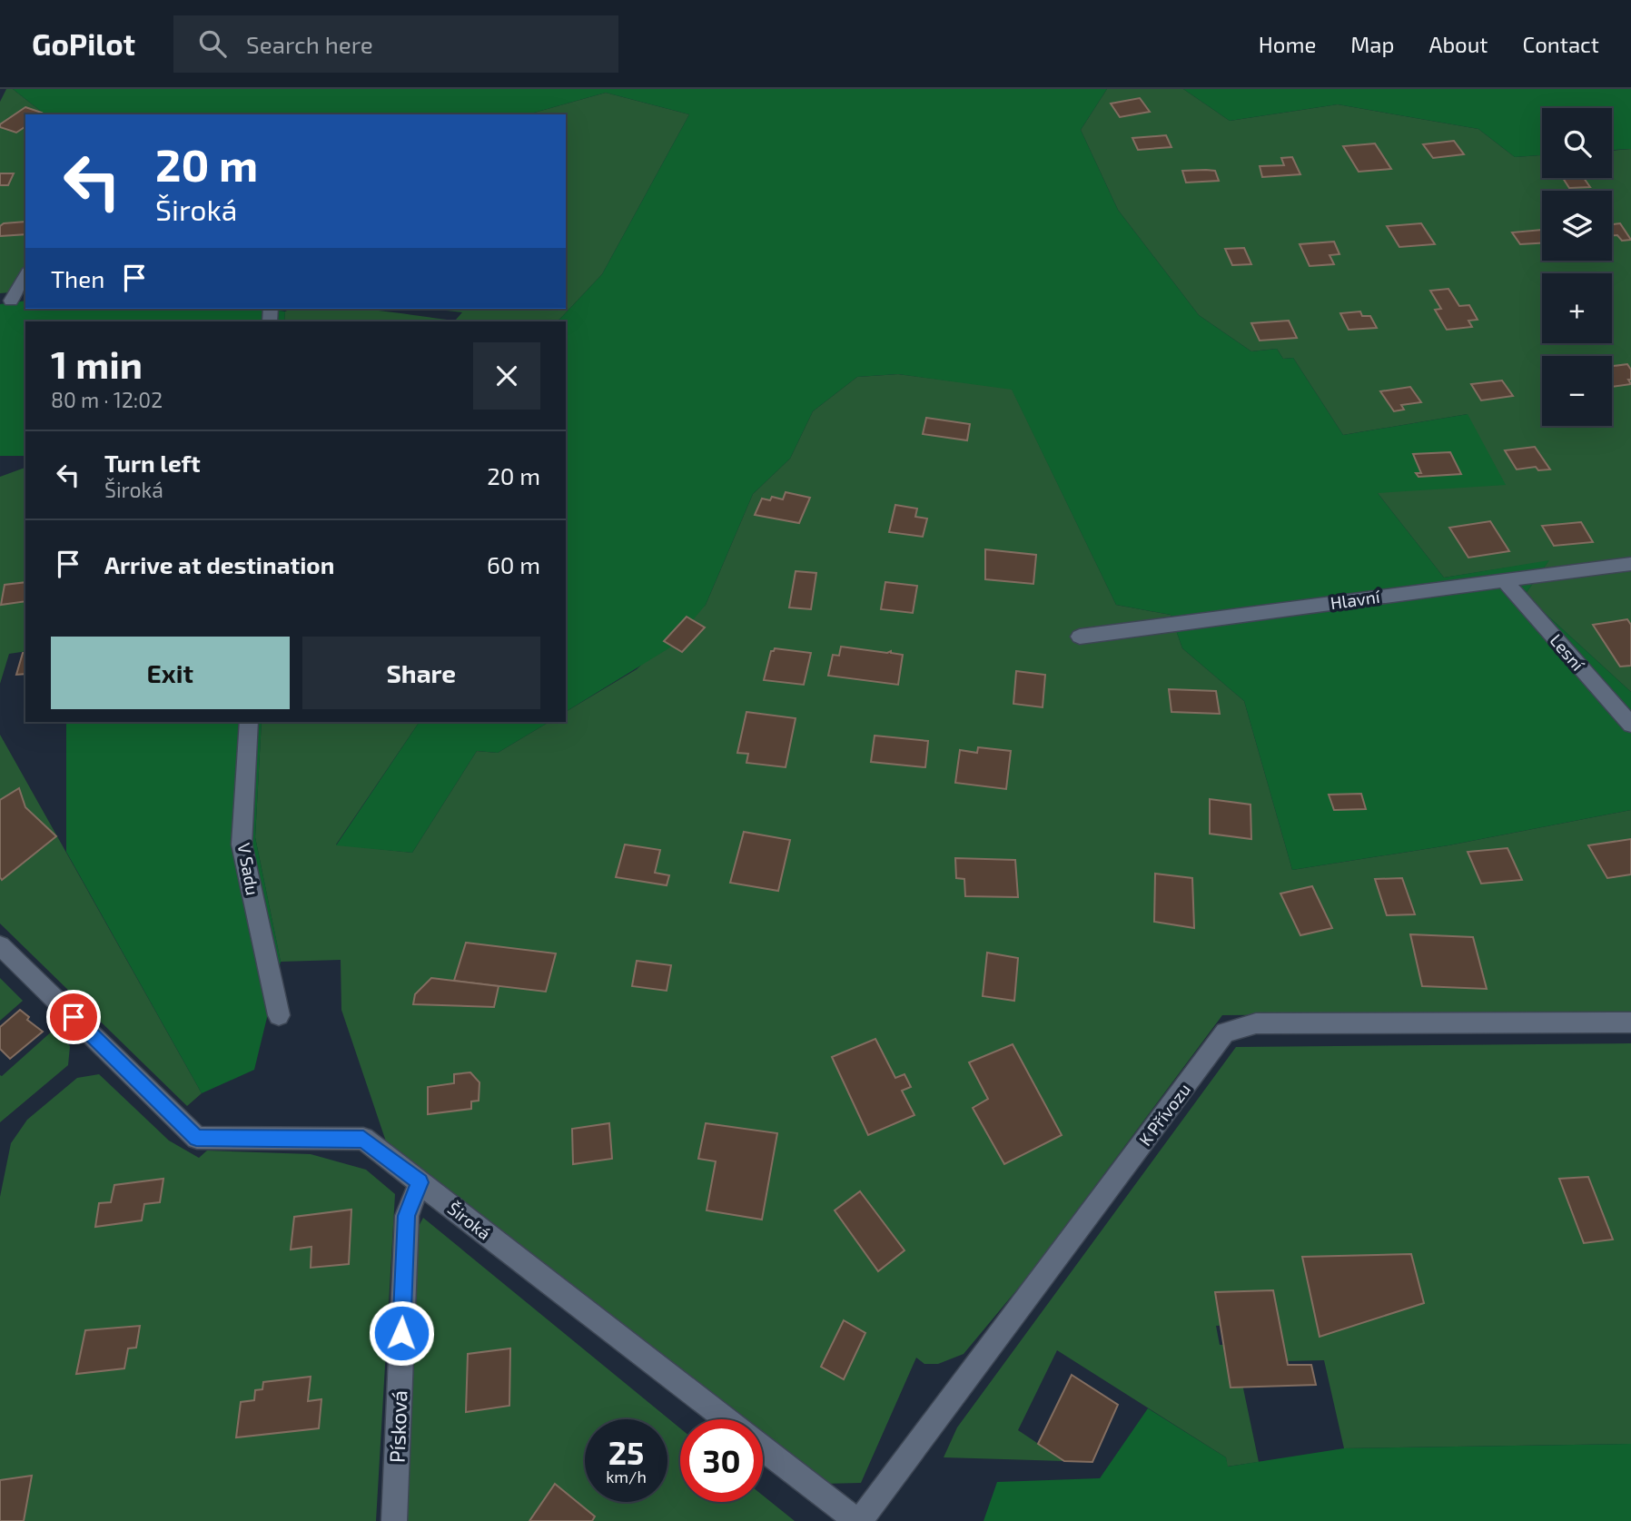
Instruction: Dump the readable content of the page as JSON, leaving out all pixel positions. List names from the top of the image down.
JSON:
{
  "streets": {
    "street": [
      "Hlavní",
      "Lesní",
      "V Sadu",
      "K Přívozu",
      "Široká",
      "Písková"
    ]
  },
  "crossings": [
    ["Hlavní", "Lesní"],
    ["Široká", "Písková"]
  ],
  "page": {
    "header": "GoPilot",
    "search": "Search here",
    "nav": [
      "Home",
      "Map",
      "About",
      "Contact"
    ],
    "map_buttons": ["+", "−"],
    "turn": ["20 m", "Široká"],
    "then": "Then",
    "heading": ["1 min", "80 m · 12:02"],
    "list": [
      {
        "name": "Turn left",
        "note": "Široká",
        "value": "20 m"
      },
      {
        "name": "Arrive at destination",
        "value": "60 m"
      }
    ],
    "buttons": ["Exit", "Share"],
    "speed": "25 km/h",
    "limit": "30"
  }
}
